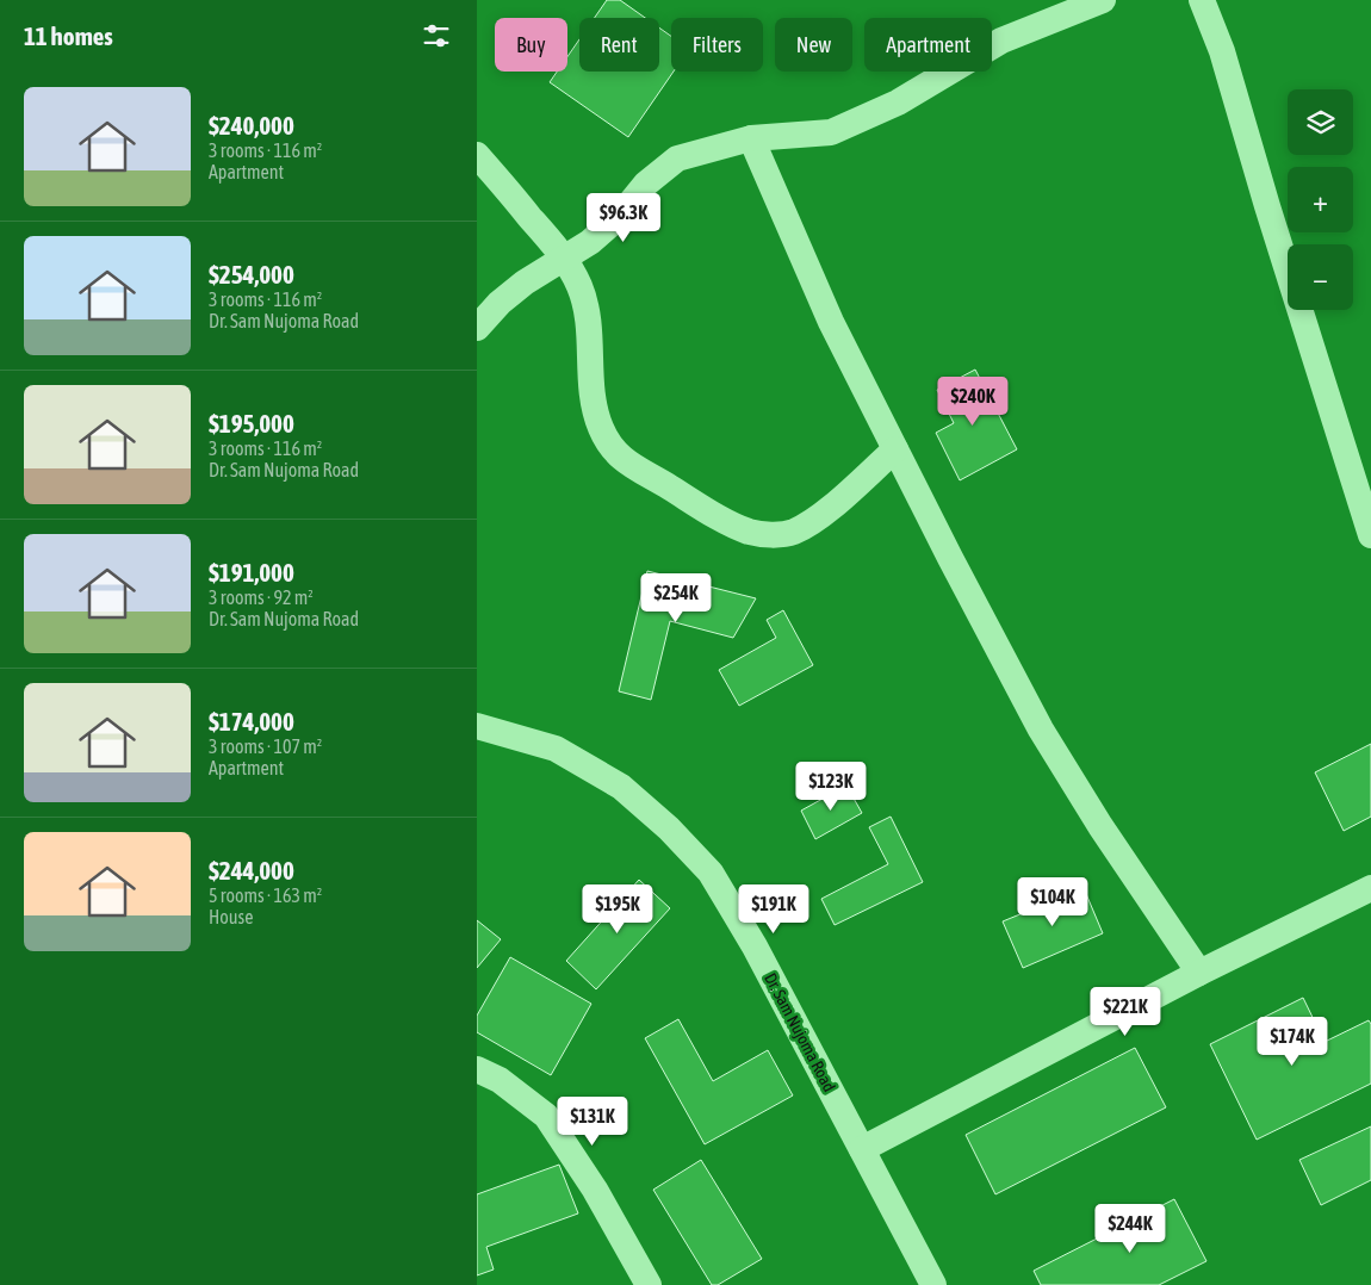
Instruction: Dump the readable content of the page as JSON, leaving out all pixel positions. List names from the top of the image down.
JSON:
{
  "streets": {
    "street": ["Dr. Sam Nujoma Road"]
  },
  "page": {
    "heading": "11 homes",
    "chip": [
      "Buy",
      "Rent",
      "Filters",
      "New",
      "Apartment"
    ],
    "list": [
      {
        "name": "$240,000",
        "note": "3 rooms · 116 m² · Apartment"
      },
      {
        "name": "$254,000",
        "note": "3 rooms · 116 m² · Dr. Sam Nujoma Road"
      },
      {
        "name": "$195,000",
        "note": "3 rooms · 116 m² · Dr. Sam Nujoma Road"
      },
      {
        "name": "$191,000",
        "note": "3 rooms · 92 m² · Dr. Sam Nujoma Road"
      },
      {
        "name": "$174,000",
        "note": "3 rooms · 107 m² · Apartment"
      },
      {
        "name": "$244,000",
        "note": "5 rooms · 163 m² · House"
      }
    ],
    "map_buttons": ["+", "−"],
    "price": [
      "$96.3K",
      "$240K",
      "$254K",
      "$123K",
      "$104K",
      "$195K",
      "$191K",
      "$221K",
      "$174K",
      "$131K",
      "$244K"
    ]
  }
}
